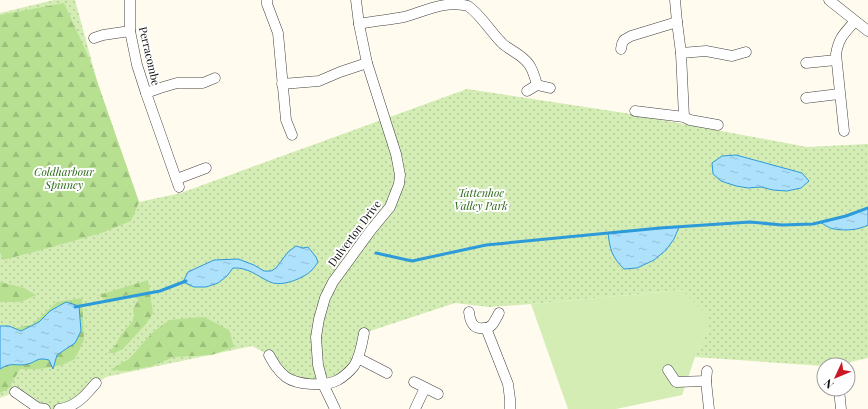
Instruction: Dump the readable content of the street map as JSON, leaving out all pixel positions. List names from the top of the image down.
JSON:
{
  "streets": {
    "street": ["Perracombe", "Dulverton Drive"]
  },
  "parks": ["Coldharbour Spinney", "Tattenhoe Valley Park"],
  "north": "bottom left"
}
